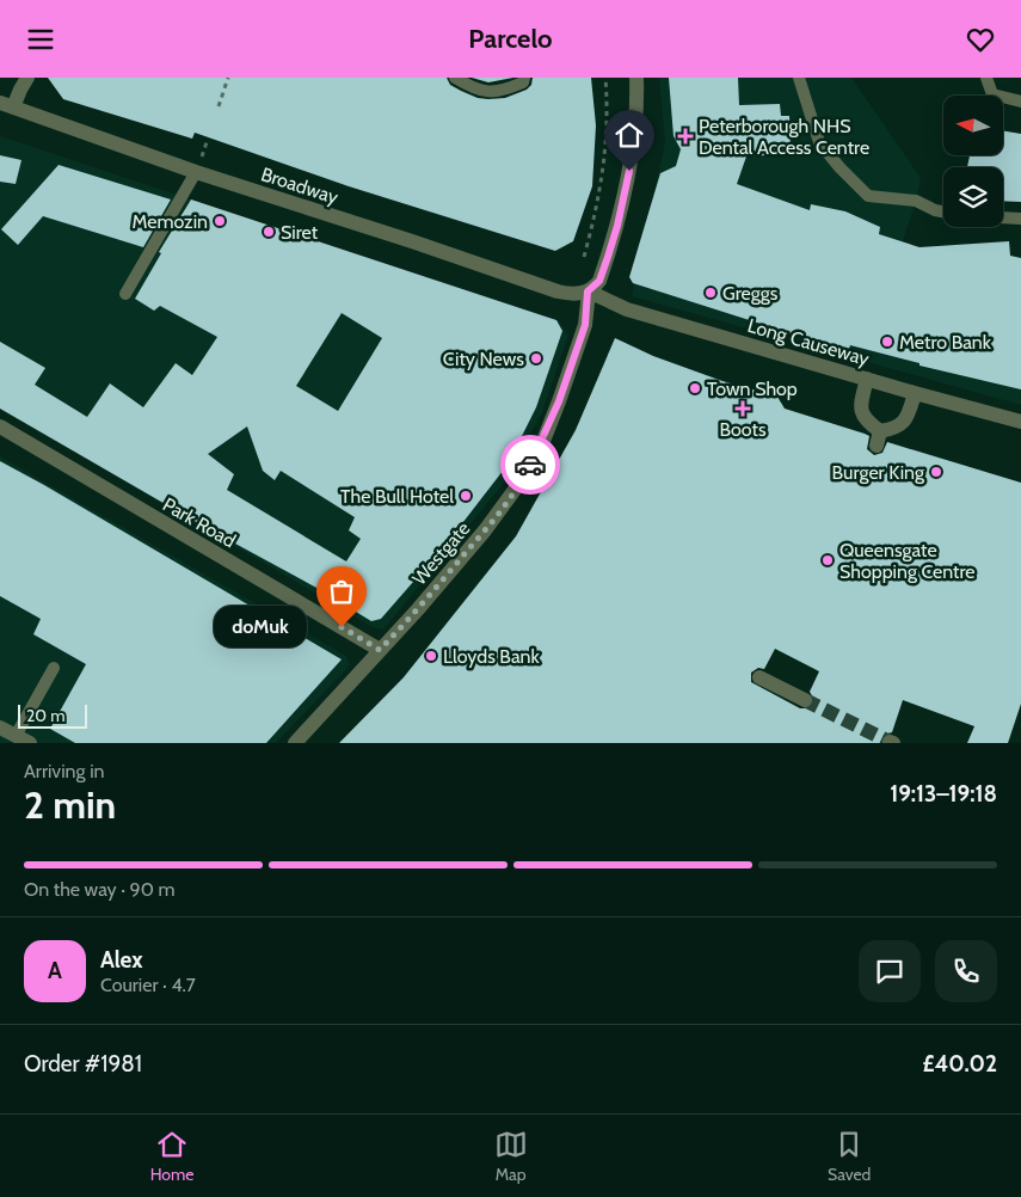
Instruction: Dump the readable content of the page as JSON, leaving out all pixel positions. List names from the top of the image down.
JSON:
{
  "streets": {
    "street": [
      "Broadway",
      "Long Causeway",
      "Park Road",
      "Westgate"
    ]
  },
  "crossings": [
    ["Broadway", "Long Causeway"],
    ["Broadway", "Westgate"],
    ["Long Causeway", "Westgate"],
    ["Park Road", "Westgate"]
  ],
  "places": {
    "health": ["Peterborough NHS Dental Access Centre", "Boots"],
    "other": [
      "Memozin",
      "Siret",
      "Greggs",
      "Metro Bank",
      "City News",
      "Town Shop",
      "Burger King",
      "The Bull Hotel",
      "Queensgate Shopping Centre",
      "doMuk",
      "Lloyds Bank"
    ]
  },
  "scale_bar": "20 m",
  "north": "left",
  "page": {
    "header": "Parcelo",
    "bubble": "doMuk",
    "scale": "20 m",
    "heading": ["2 min", "Arriving in", "19:13–19:18"],
    "panel": [
      "Alex",
      "Courier · 4.7",
      "Order #1981",
      "£40.02"
    ],
    "bar": "On the way · 90 m",
    "round": "A",
    "tabs": ["Home", "Map", "Saved"]
  }
}
